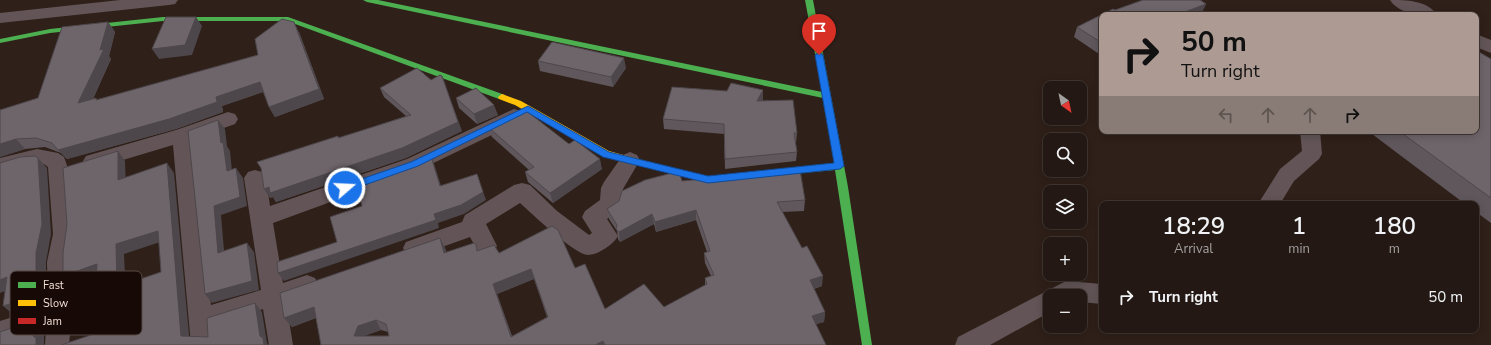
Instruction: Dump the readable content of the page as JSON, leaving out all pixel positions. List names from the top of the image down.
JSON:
{
  "legend": ["Fast", "Slow", "Jam"],
  "north": "bottom right",
  "page": {
    "turn": ["50 m", "Turn right"],
    "map_buttons": ["+", "−"],
    "eta": [
      "18:29",
      "Arrival",
      "1",
      "min",
      "180",
      "m"
    ],
    "list": [
      {
        "name": "Turn right",
        "value": "50 m"
      }
    ]
  }
}
